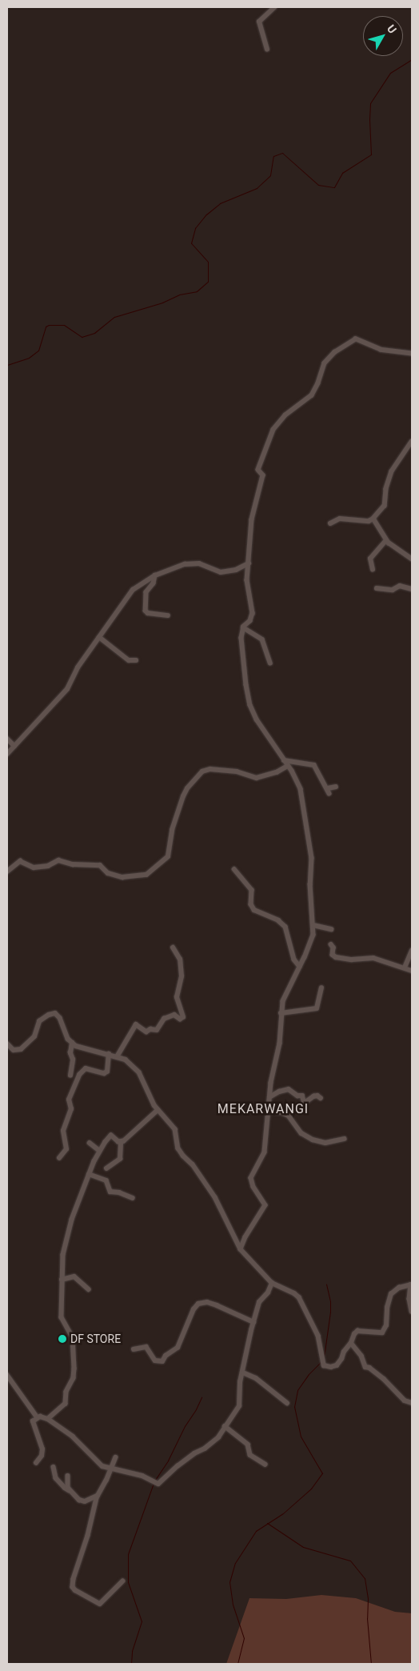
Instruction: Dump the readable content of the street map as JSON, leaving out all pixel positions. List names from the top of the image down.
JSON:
{
  "districts": ["MEKARWANGI"],
  "places": ["DF STORE"],
  "north": "top right"
}
